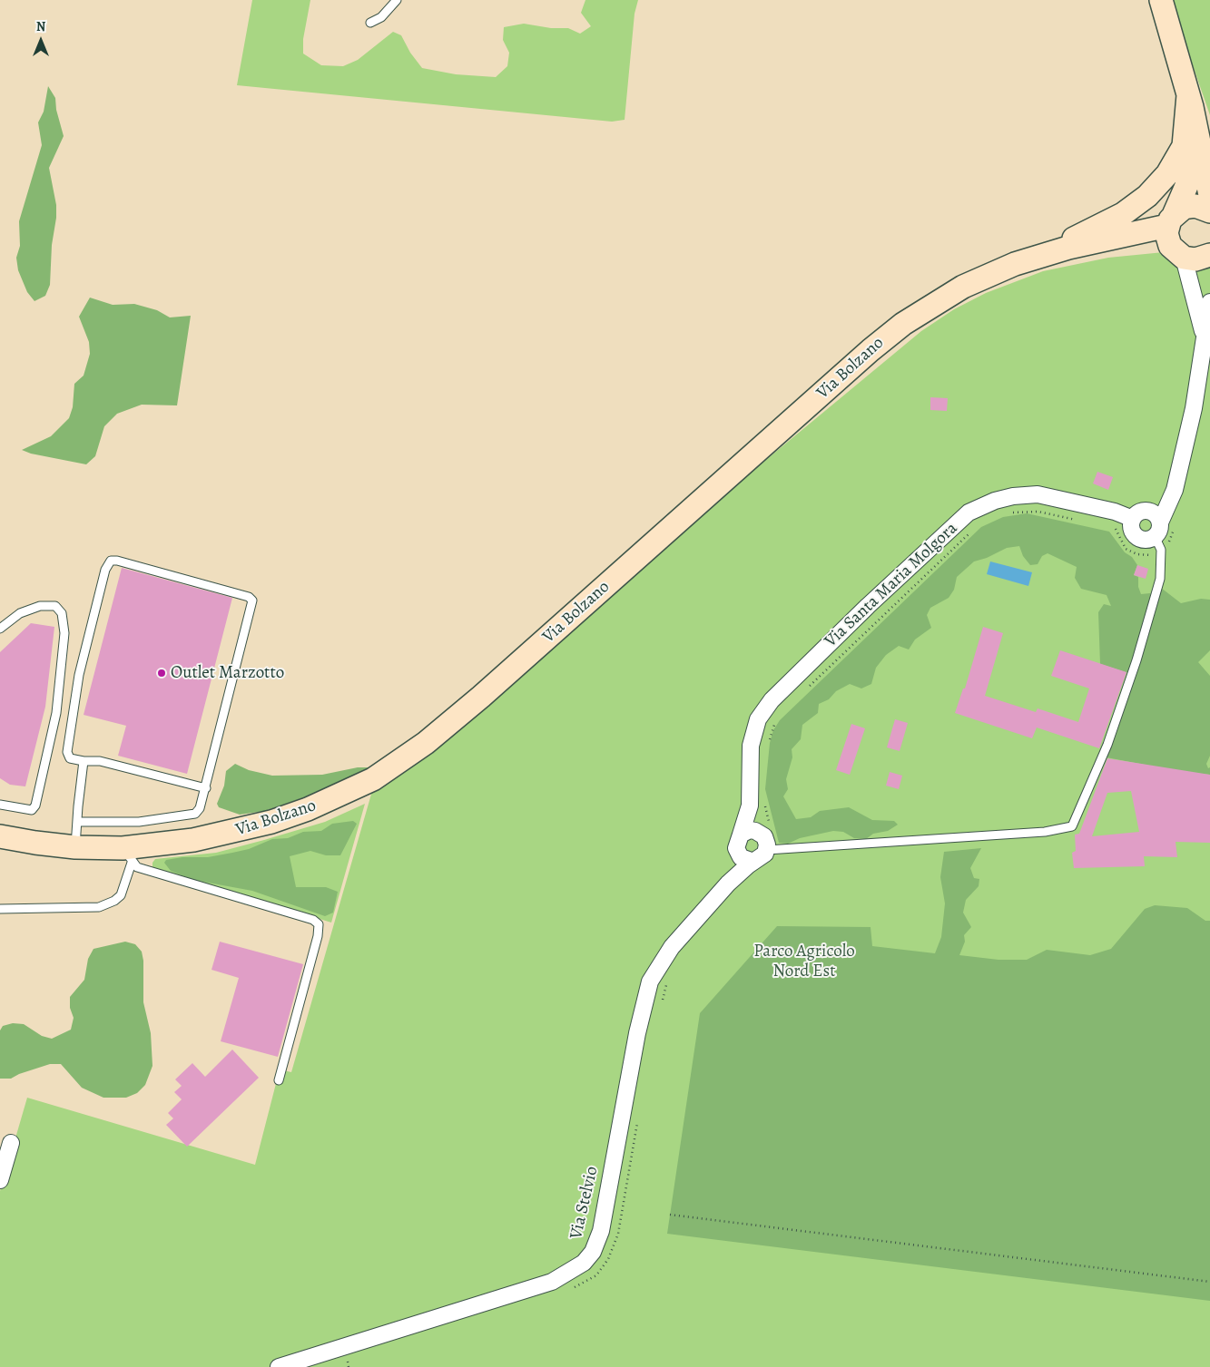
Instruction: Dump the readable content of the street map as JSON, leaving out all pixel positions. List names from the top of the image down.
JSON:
{
  "streets": {
    "street": ["Via Bolzano", "Via Santa Maria Molgora", "Via Stelvio"]
  },
  "parks": ["Parco Agricolo Nord Est"],
  "places": ["Outlet Marzotto"],
  "north": "top"
}
